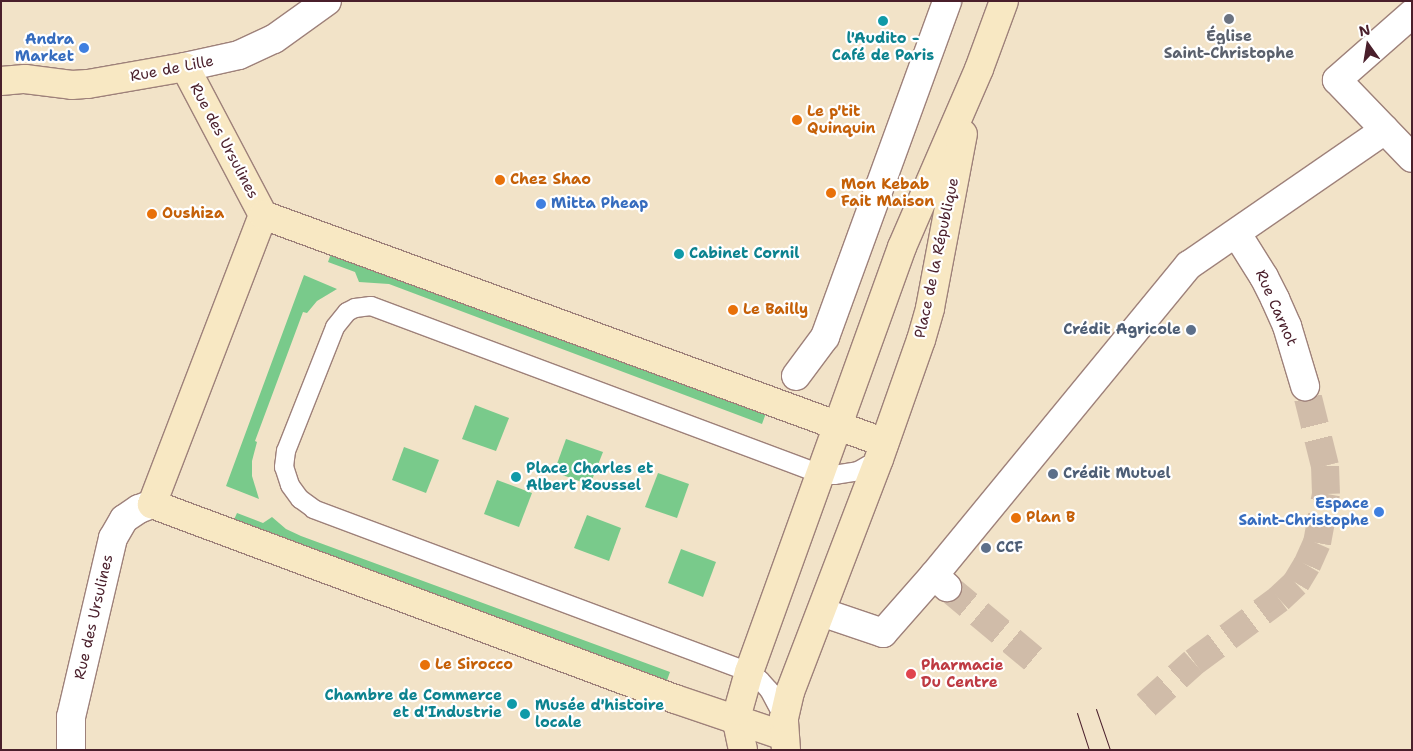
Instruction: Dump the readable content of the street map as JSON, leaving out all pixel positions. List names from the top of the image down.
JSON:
{
  "streets": {
    "main road": ["Rue de Lille", "Rue des Ursulines", "Place de la République"],
    "street": ["Rue Carnot"]
  },
  "crossings": [
    ["Rue de Lille", "Rue des Ursulines"]
  ],
  "places": [
    "Église Saint-Christophe",
    "l'Audito - Café de Paris",
    "Andra Market",
    "Le p'tit Quinquin",
    "Chez Shao",
    "Mon Kebab Fait Maison",
    "Mitta Pheap",
    "Oushiza",
    "Cabinet Cornil",
    "Le Bailly",
    "Crédit Agricole",
    "Crédit Mutuel",
    "Place Charles et Albert Roussel",
    "Espace Saint-Christophe",
    "Plan B",
    "CCF",
    "Le Sirocco",
    "Pharmacie Du Centre",
    "Chambre de Commerce et d'Industrie",
    "Musée d'histoire locale"
  ],
  "north": "top"
}
